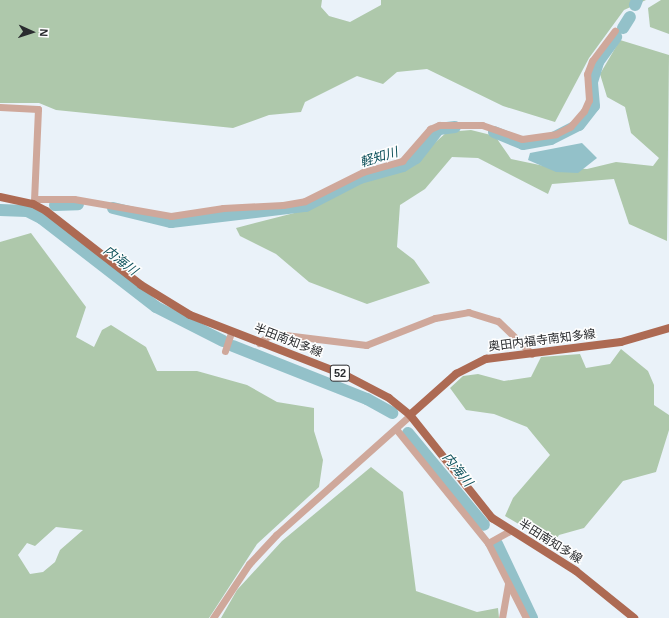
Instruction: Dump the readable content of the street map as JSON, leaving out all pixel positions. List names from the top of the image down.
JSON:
{
  "streets": {
    "main road": ["半田南知多線", "奥田内福寺南知多線", "52"]
  },
  "crossings": [
    ["半田南知多線", "奥田内福寺南知多線"]
  ],
  "water": ["軽知川", "内海川"],
  "north": "right"
}
